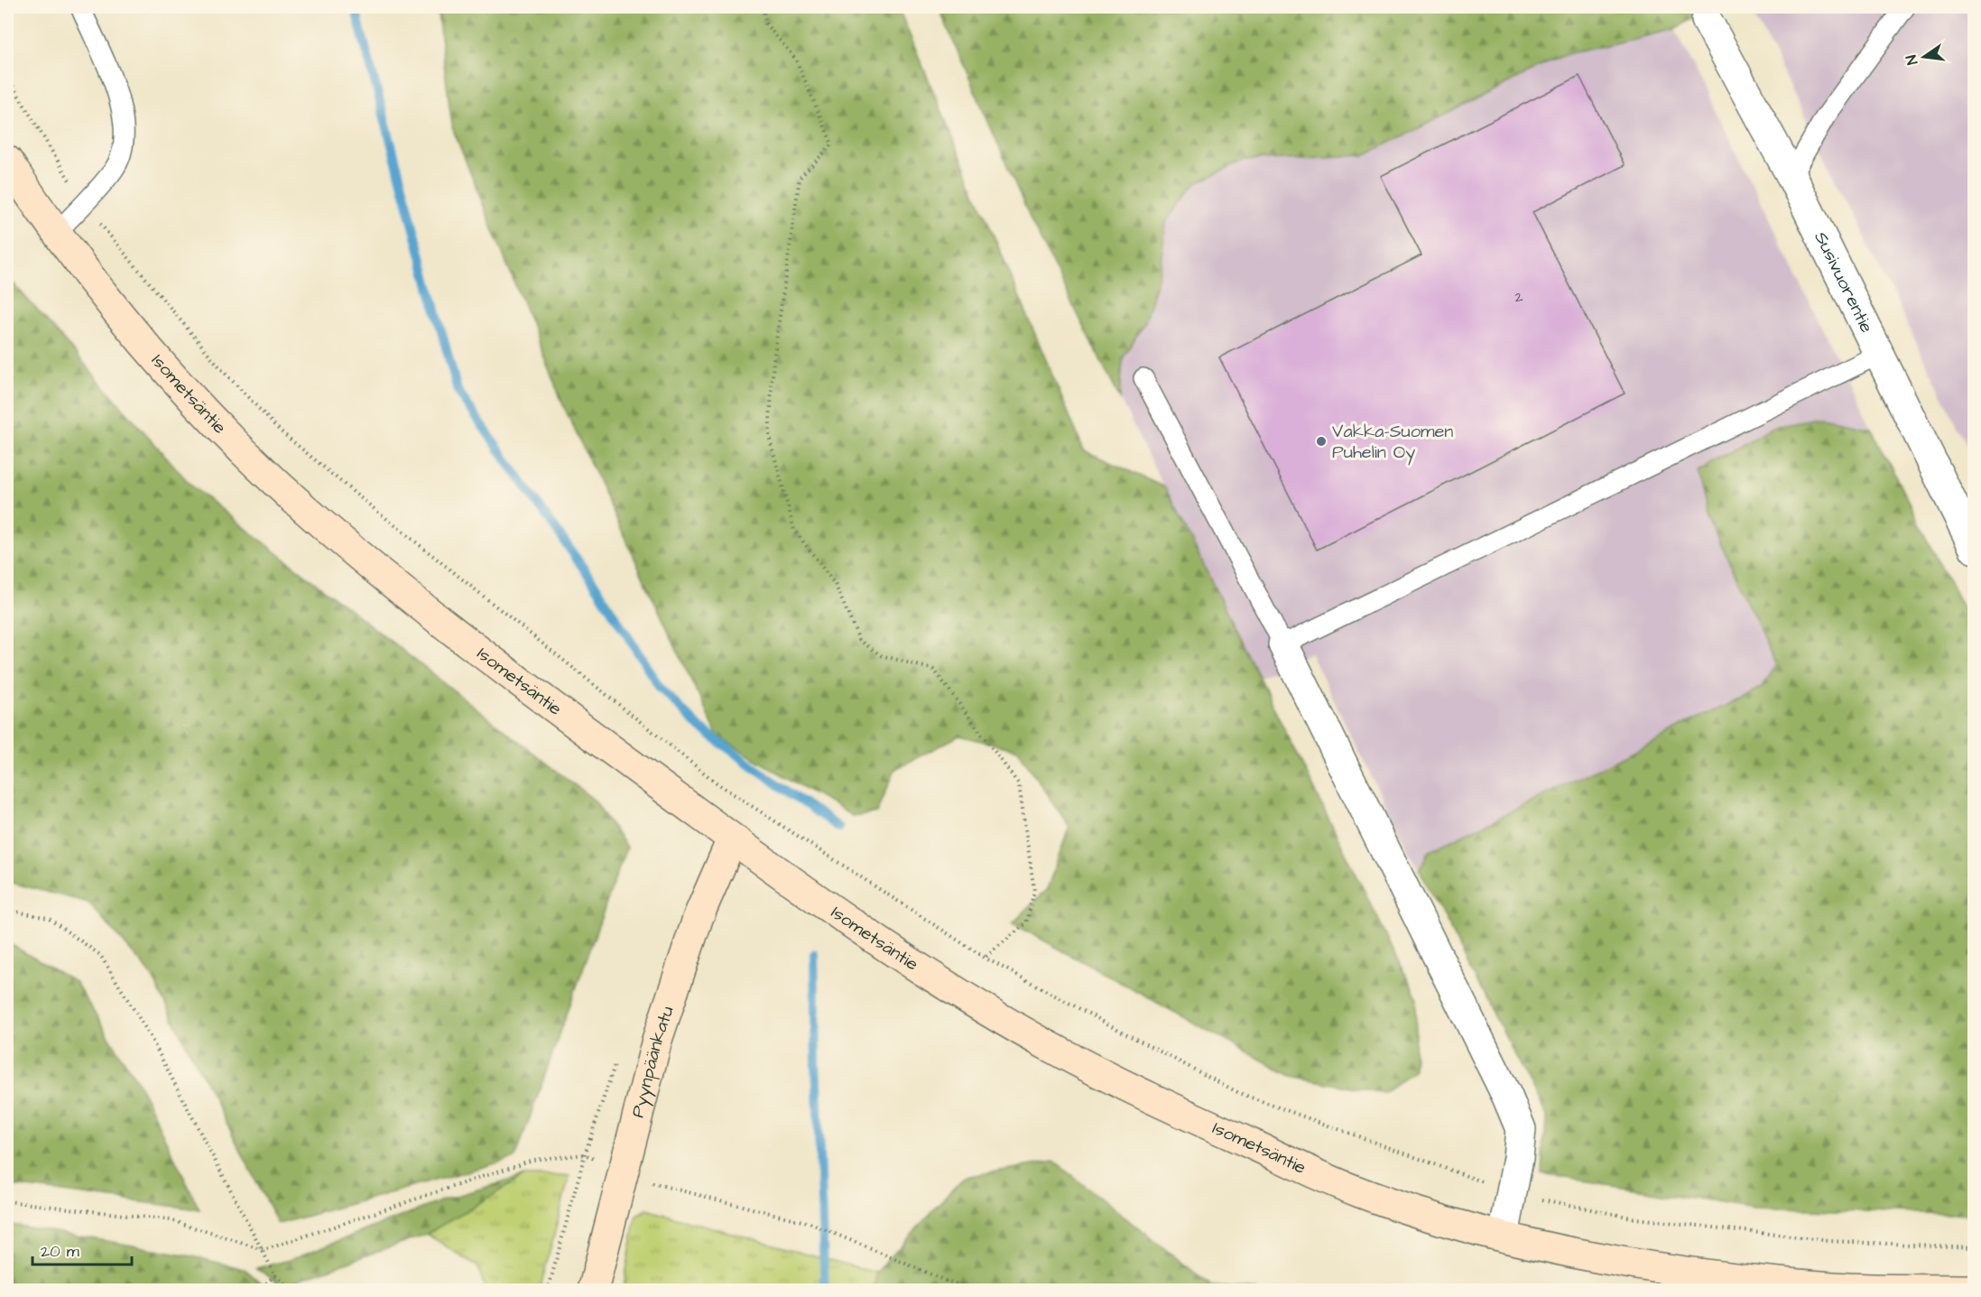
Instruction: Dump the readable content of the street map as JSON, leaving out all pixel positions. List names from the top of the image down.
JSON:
{
  "streets": {
    "main road": ["Isometsäntie", "Pyynpäänkatu"],
    "street": ["Susivuorentie"]
  },
  "crossings": [
    ["Isometsäntie", "Pyynpäänkatu"]
  ],
  "places": ["Vakka-Suomen Puhelin Oy"],
  "house_numbers": ["2"],
  "scale_bar": "20 m",
  "north": "left"
}
